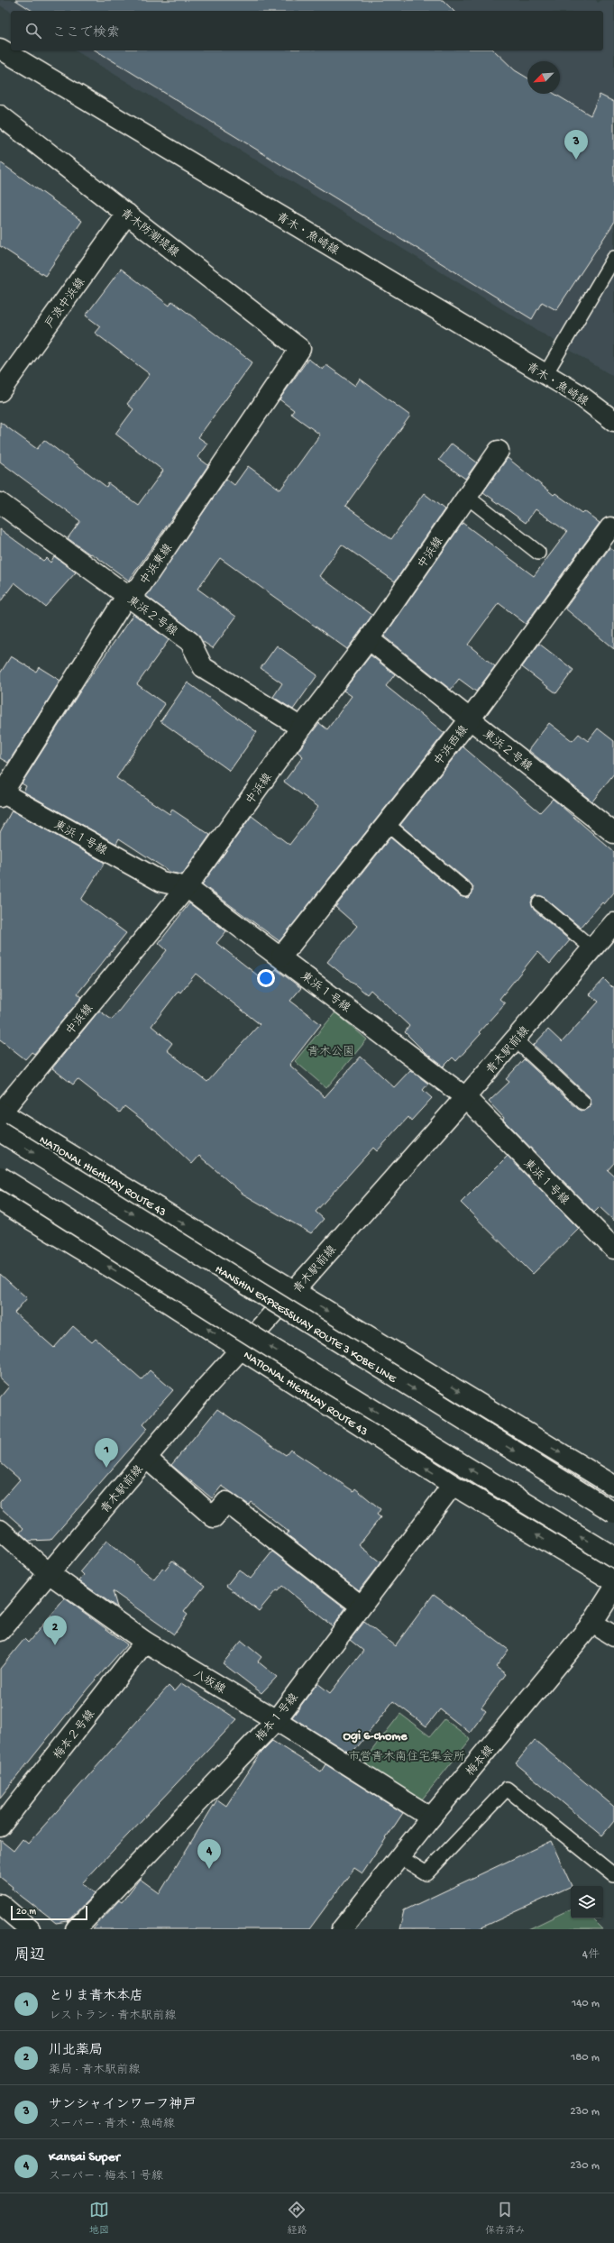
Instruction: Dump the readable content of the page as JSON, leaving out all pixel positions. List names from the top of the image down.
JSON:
{
  "streets": {
    "main road": [
      "青木防潮堤線",
      "青木・魚崎線",
      "戸浪中浜線",
      "中浜線",
      "中浜東線",
      "東浜２号線",
      "中浜西線",
      "東浜１号線",
      "青木駅前線",
      "NATIONAL HIGHWAY ROUTE 43",
      "HANSHIN EXPRESSWAY ROUTE 3 KOBE LINE",
      "八坂線",
      "梅本１号線",
      "梅本２号線",
      "梅本線"
    ]
  },
  "crossings": [
    ["青木防潮堤線", "戸浪中浜線"],
    ["青木防潮堤線", "中浜東線"],
    ["中浜線", "東浜２号線"],
    ["中浜線", "東浜１号線"],
    ["中浜線", "NATIONAL HIGHWAY ROUTE 43"],
    ["中浜線", "HANSHIN EXPRESSWAY ROUTE 3 KOBE LINE"],
    ["中浜東線", "東浜２号線"],
    ["中浜東線", "東浜１号線"],
    ["東浜２号線", "中浜西線"],
    ["中浜西線", "東浜１号線"],
    ["東浜１号線", "青木駅前線"],
    ["青木駅前線", "NATIONAL HIGHWAY ROUTE 43"],
    ["青木駅前線", "八坂線"],
    ["NATIONAL HIGHWAY ROUTE 43", "HANSHIN EXPRESSWAY ROUTE 3 KOBE LINE"],
    ["NATIONAL HIGHWAY ROUTE 43", "梅本１号線"],
    ["八坂線", "梅本１号線"],
    ["八坂線", "梅本２号線"],
    ["八坂線", "梅本線"]
  ],
  "districts": ["Ogi 6-chome"],
  "parks": ["青木公園", "市営青木南住宅集会所"],
  "scale_bar": "20 m",
  "north": "bottom left",
  "page": {
    "search": "ここで検索",
    "pins": [
      "3",
      "1",
      "2",
      "4"
    ],
    "scale": "20 m",
    "heading": ["周辺", "4件"],
    "list": [
      {
        "mark": "1",
        "name": "とりま青木本店",
        "note": "レストラン · 青木駅前線",
        "value": "140 m"
      },
      {
        "mark": "2",
        "name": "川北薬局",
        "note": "薬局 · 青木駅前線",
        "value": "180 m"
      },
      {
        "mark": "3",
        "name": "サンシャインワーフ神戸",
        "note": "スーパー · 青木・魚崎線",
        "value": "230 m"
      },
      {
        "mark": "4",
        "name": "Kansai Super",
        "note": "スーパー · 梅本１号線",
        "value": "230 m"
      }
    ],
    "nav": ["地図", "経路", "保存済み"]
  }
}
